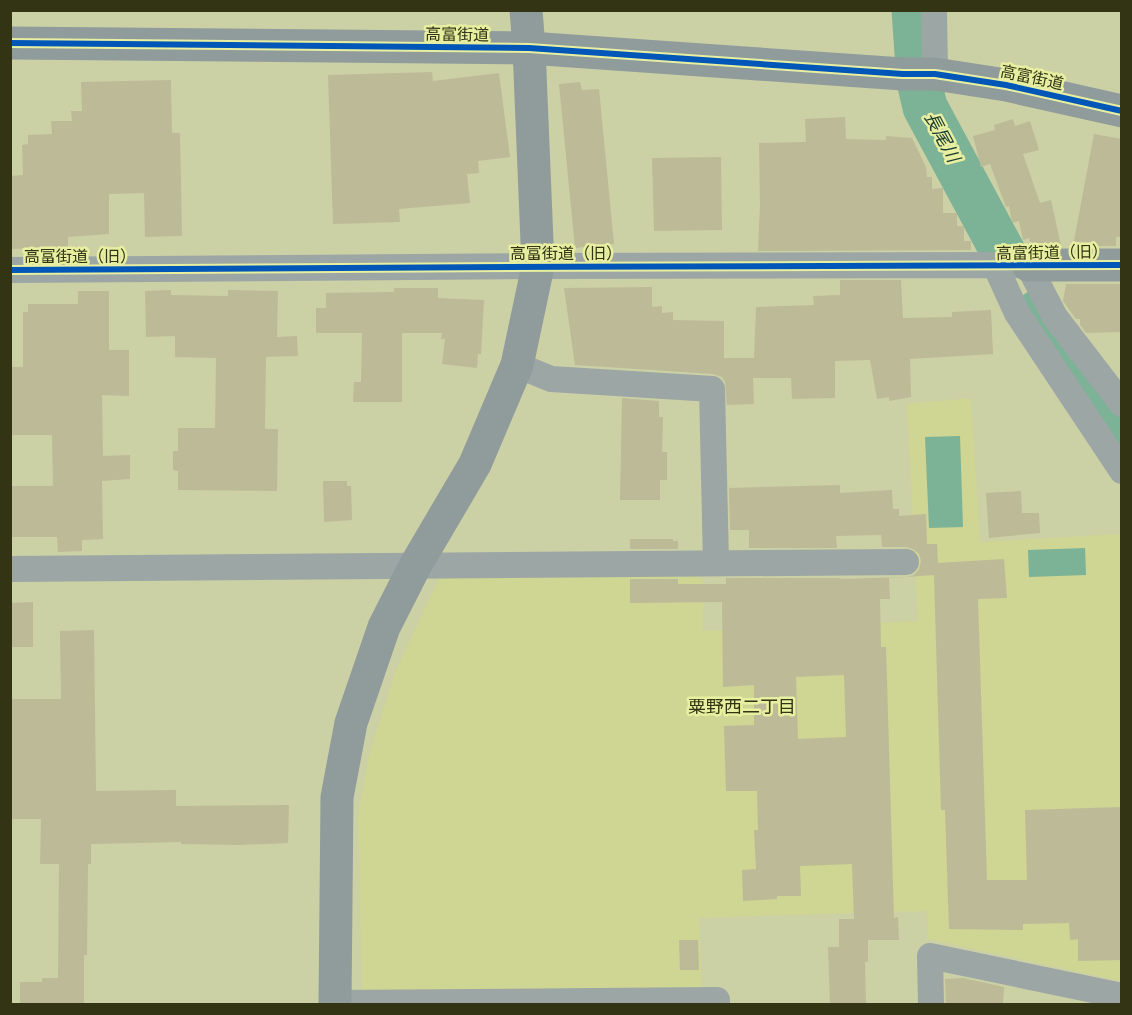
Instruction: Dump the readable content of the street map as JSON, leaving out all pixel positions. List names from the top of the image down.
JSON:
{
  "streets": {
    "street": ["高富街道", "高富街道（旧）"]
  },
  "districts": ["粟野西二丁目"],
  "water": ["長尾川"]
}
